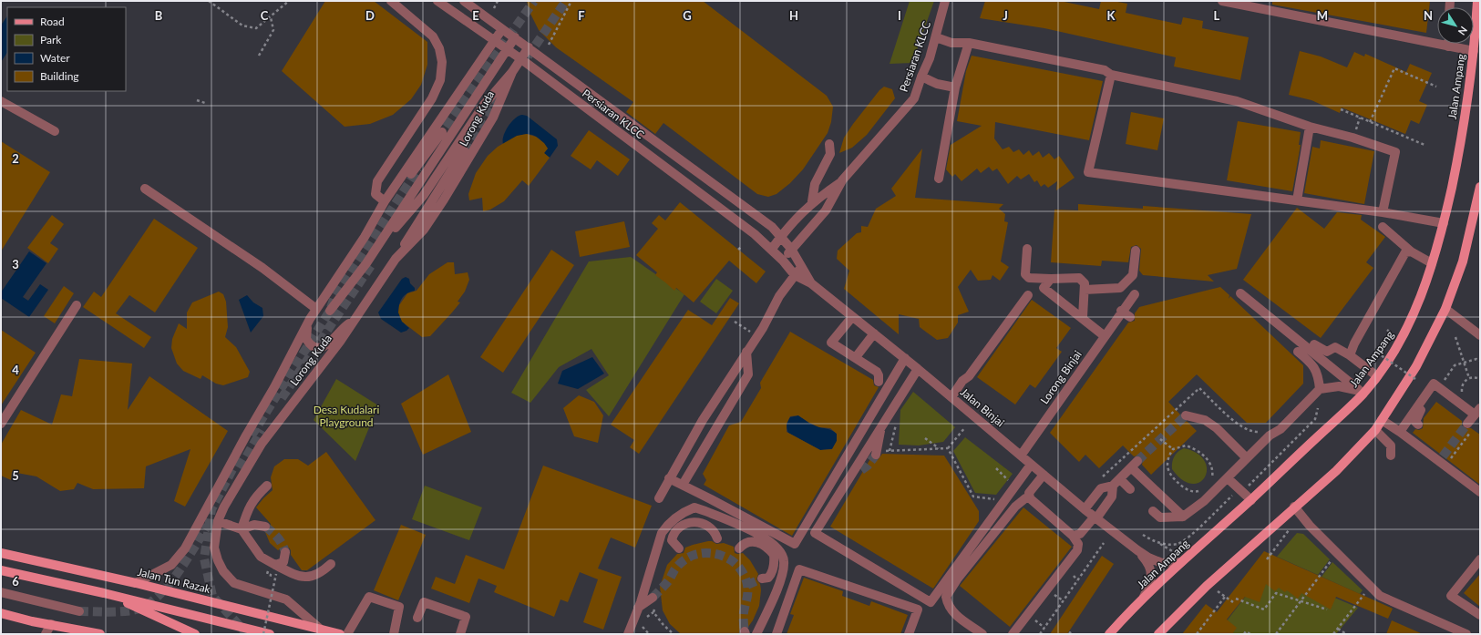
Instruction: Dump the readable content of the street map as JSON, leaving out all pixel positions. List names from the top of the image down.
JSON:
{
  "streets": {
    "main road": ["Jalan Ampang", "Jalan Tun Razak"],
    "street": [
      "Persiaran KLCC",
      "Lorong Kuda",
      "Lorong Binjai",
      "Jalan Binjai"
    ]
  },
  "crossings": [
    ["Persiaran KLCC", "Lorong Kuda"],
    ["Persiaran KLCC", "Jalan Binjai"],
    ["Jalan Ampang", "Jalan Binjai"],
    ["Lorong Kuda", "Jalan Tun Razak"],
    ["Lorong Binjai", "Jalan Binjai"]
  ],
  "parks": ["Desa Kudalari Playground"],
  "legend": [
    "Road",
    "Park",
    "Water",
    "Building"
  ],
  "north": "bottom right",
  "grid": {
    "columns": [
      "B",
      "C",
      "D",
      "E",
      "F",
      "G",
      "H",
      "I",
      "J",
      "K",
      "L",
      "M",
      "N"
    ],
    "rows": [
      "2",
      "3",
      "4",
      "5",
      "6"
    ]
  }
}
